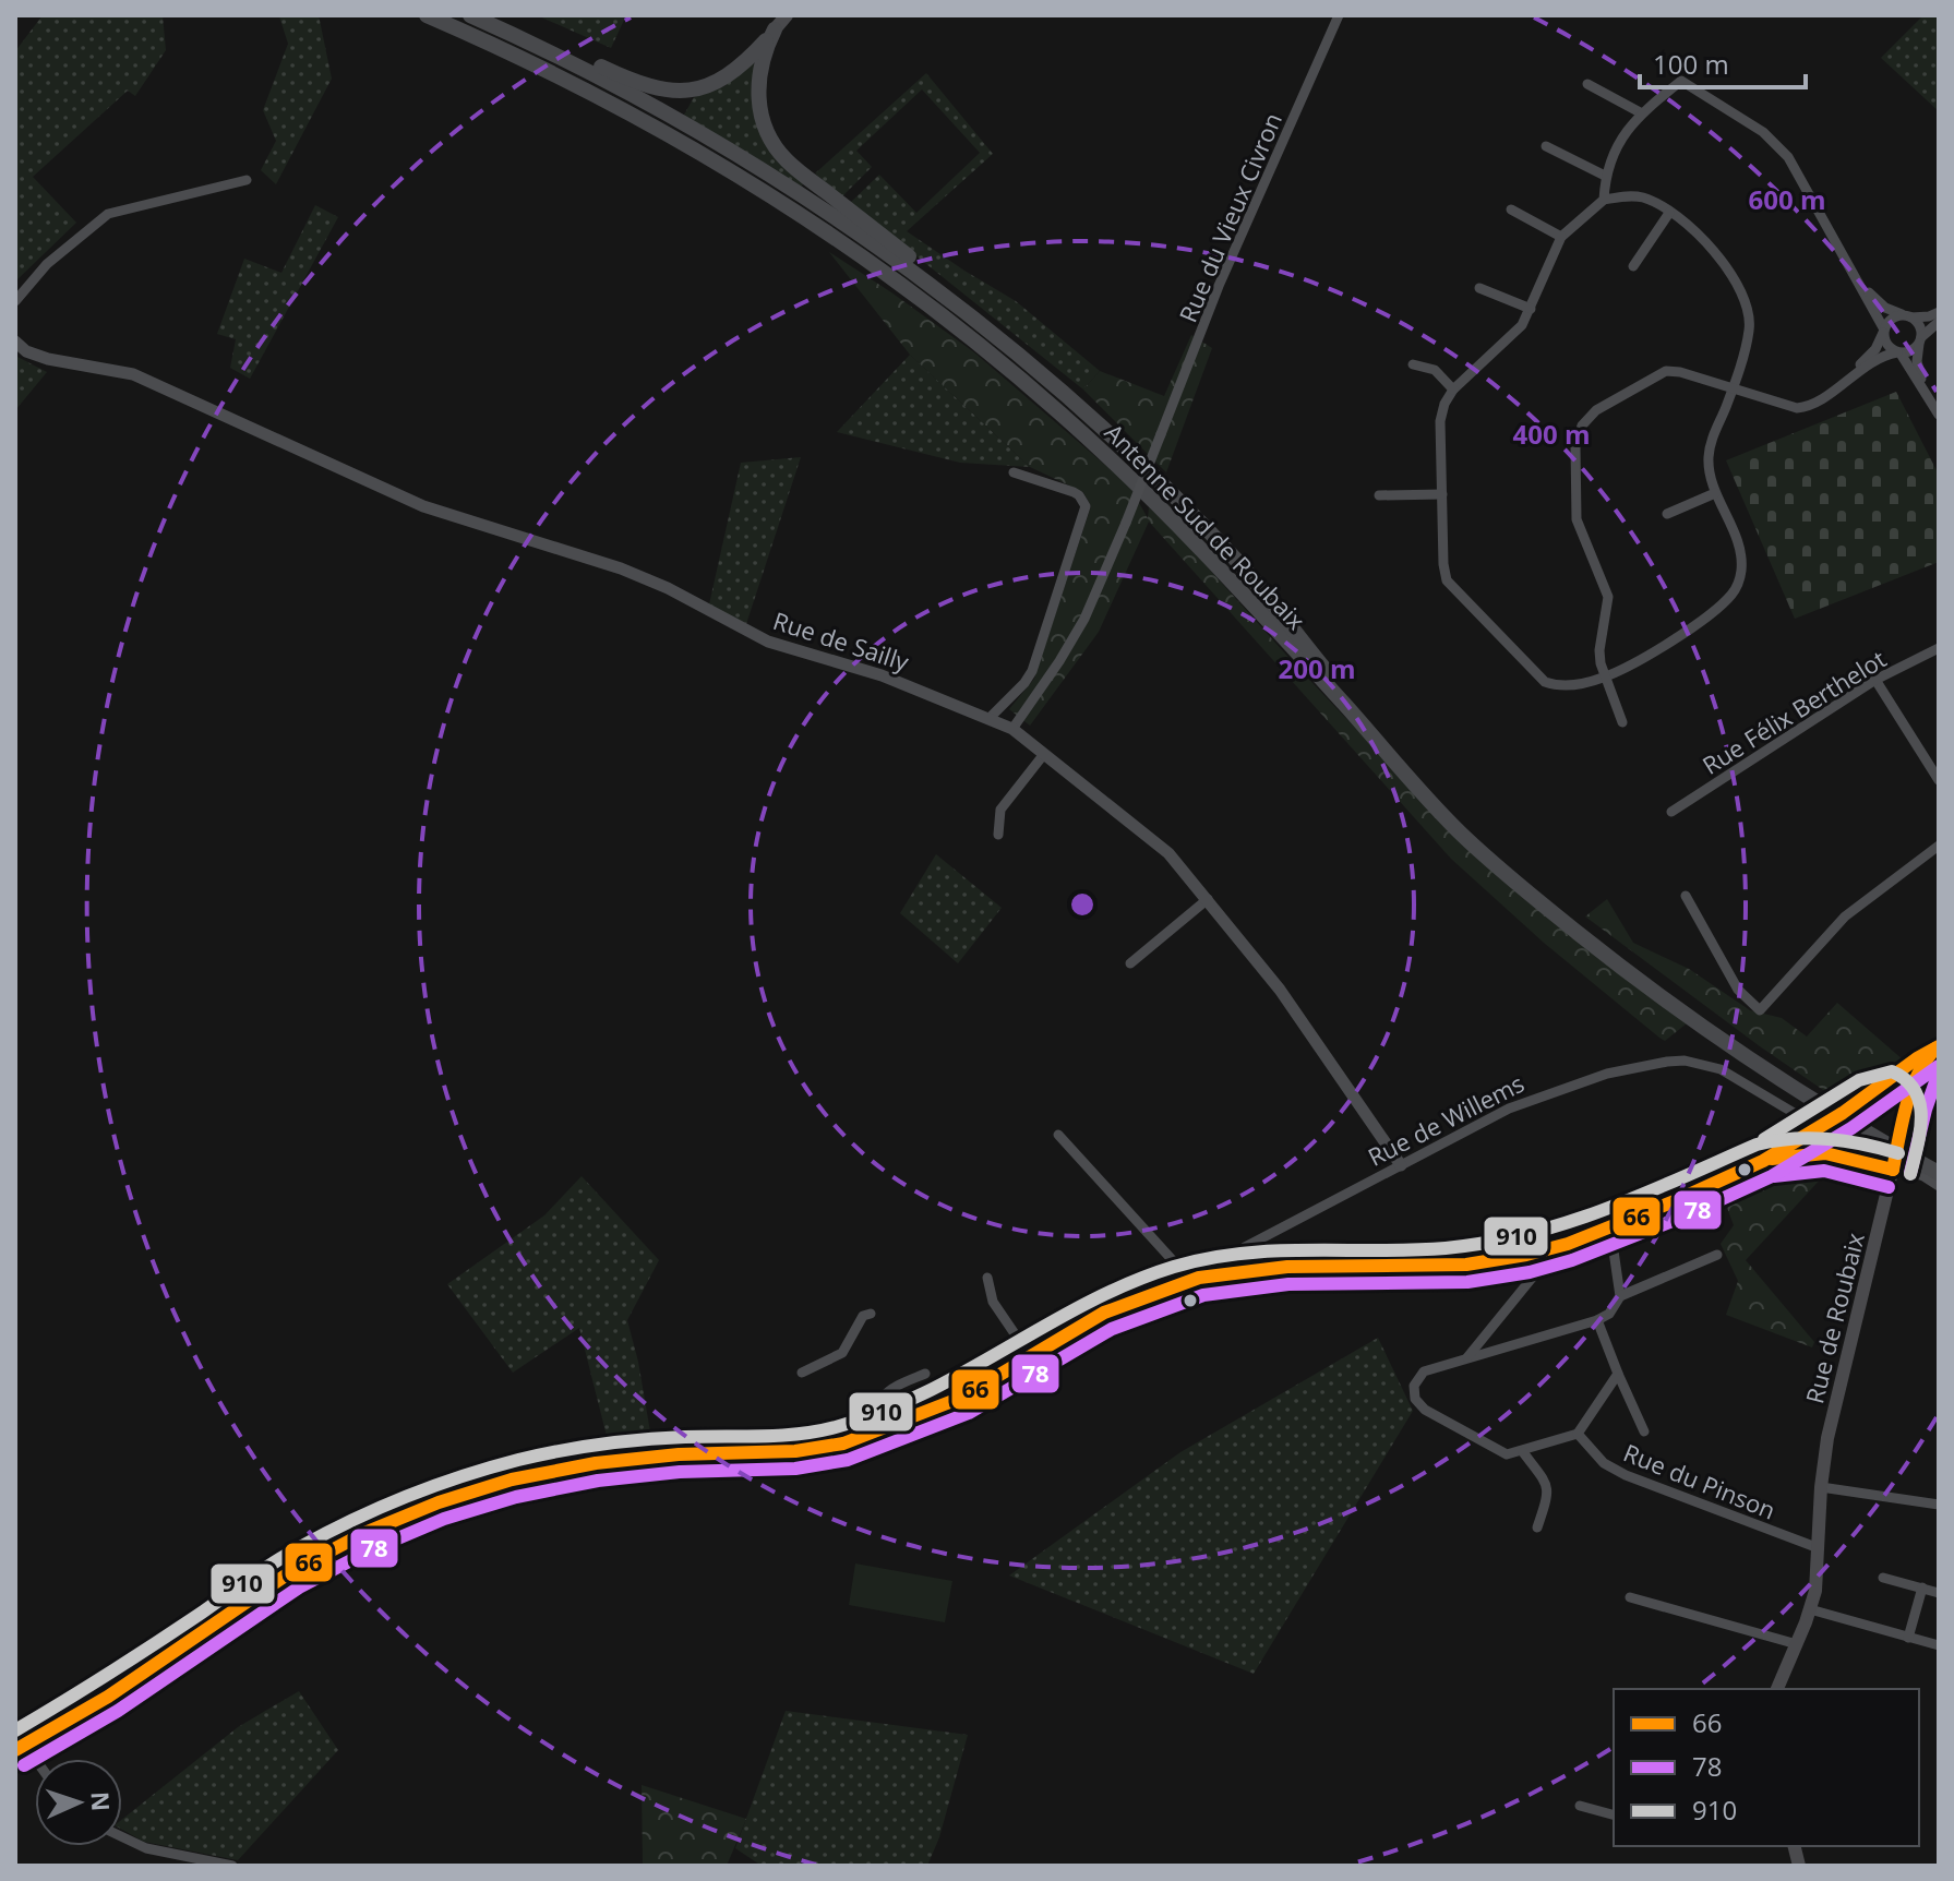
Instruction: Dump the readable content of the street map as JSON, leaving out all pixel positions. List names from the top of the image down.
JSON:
{
  "streets": {
    "highway": ["Antenne Sud de Roubaix"],
    "main road": ["Rue de Roubaix"],
    "street": [
      "Rue du Vieux Civron",
      "Rue de Sailly",
      "Rue Félix Berthelot",
      "Rue de Willems",
      "Rue du Pinson"
    ]
  },
  "crossings": [
    ["Rue du Vieux Civron", "Rue de Sailly"],
    ["Rue de Sailly", "Rue de Willems"],
    ["Rue de Willems", "Rue de Roubaix"],
    ["Rue de Roubaix", "Rue du Pinson"]
  ],
  "lines": ["transit line 66", "transit line 78", "transit line 910"],
  "legend": ["66", "78", "910"],
  "scale_bar": "100 m",
  "north": "right",
  "rings": ["600 m", "400 m", "200 m"]
}
